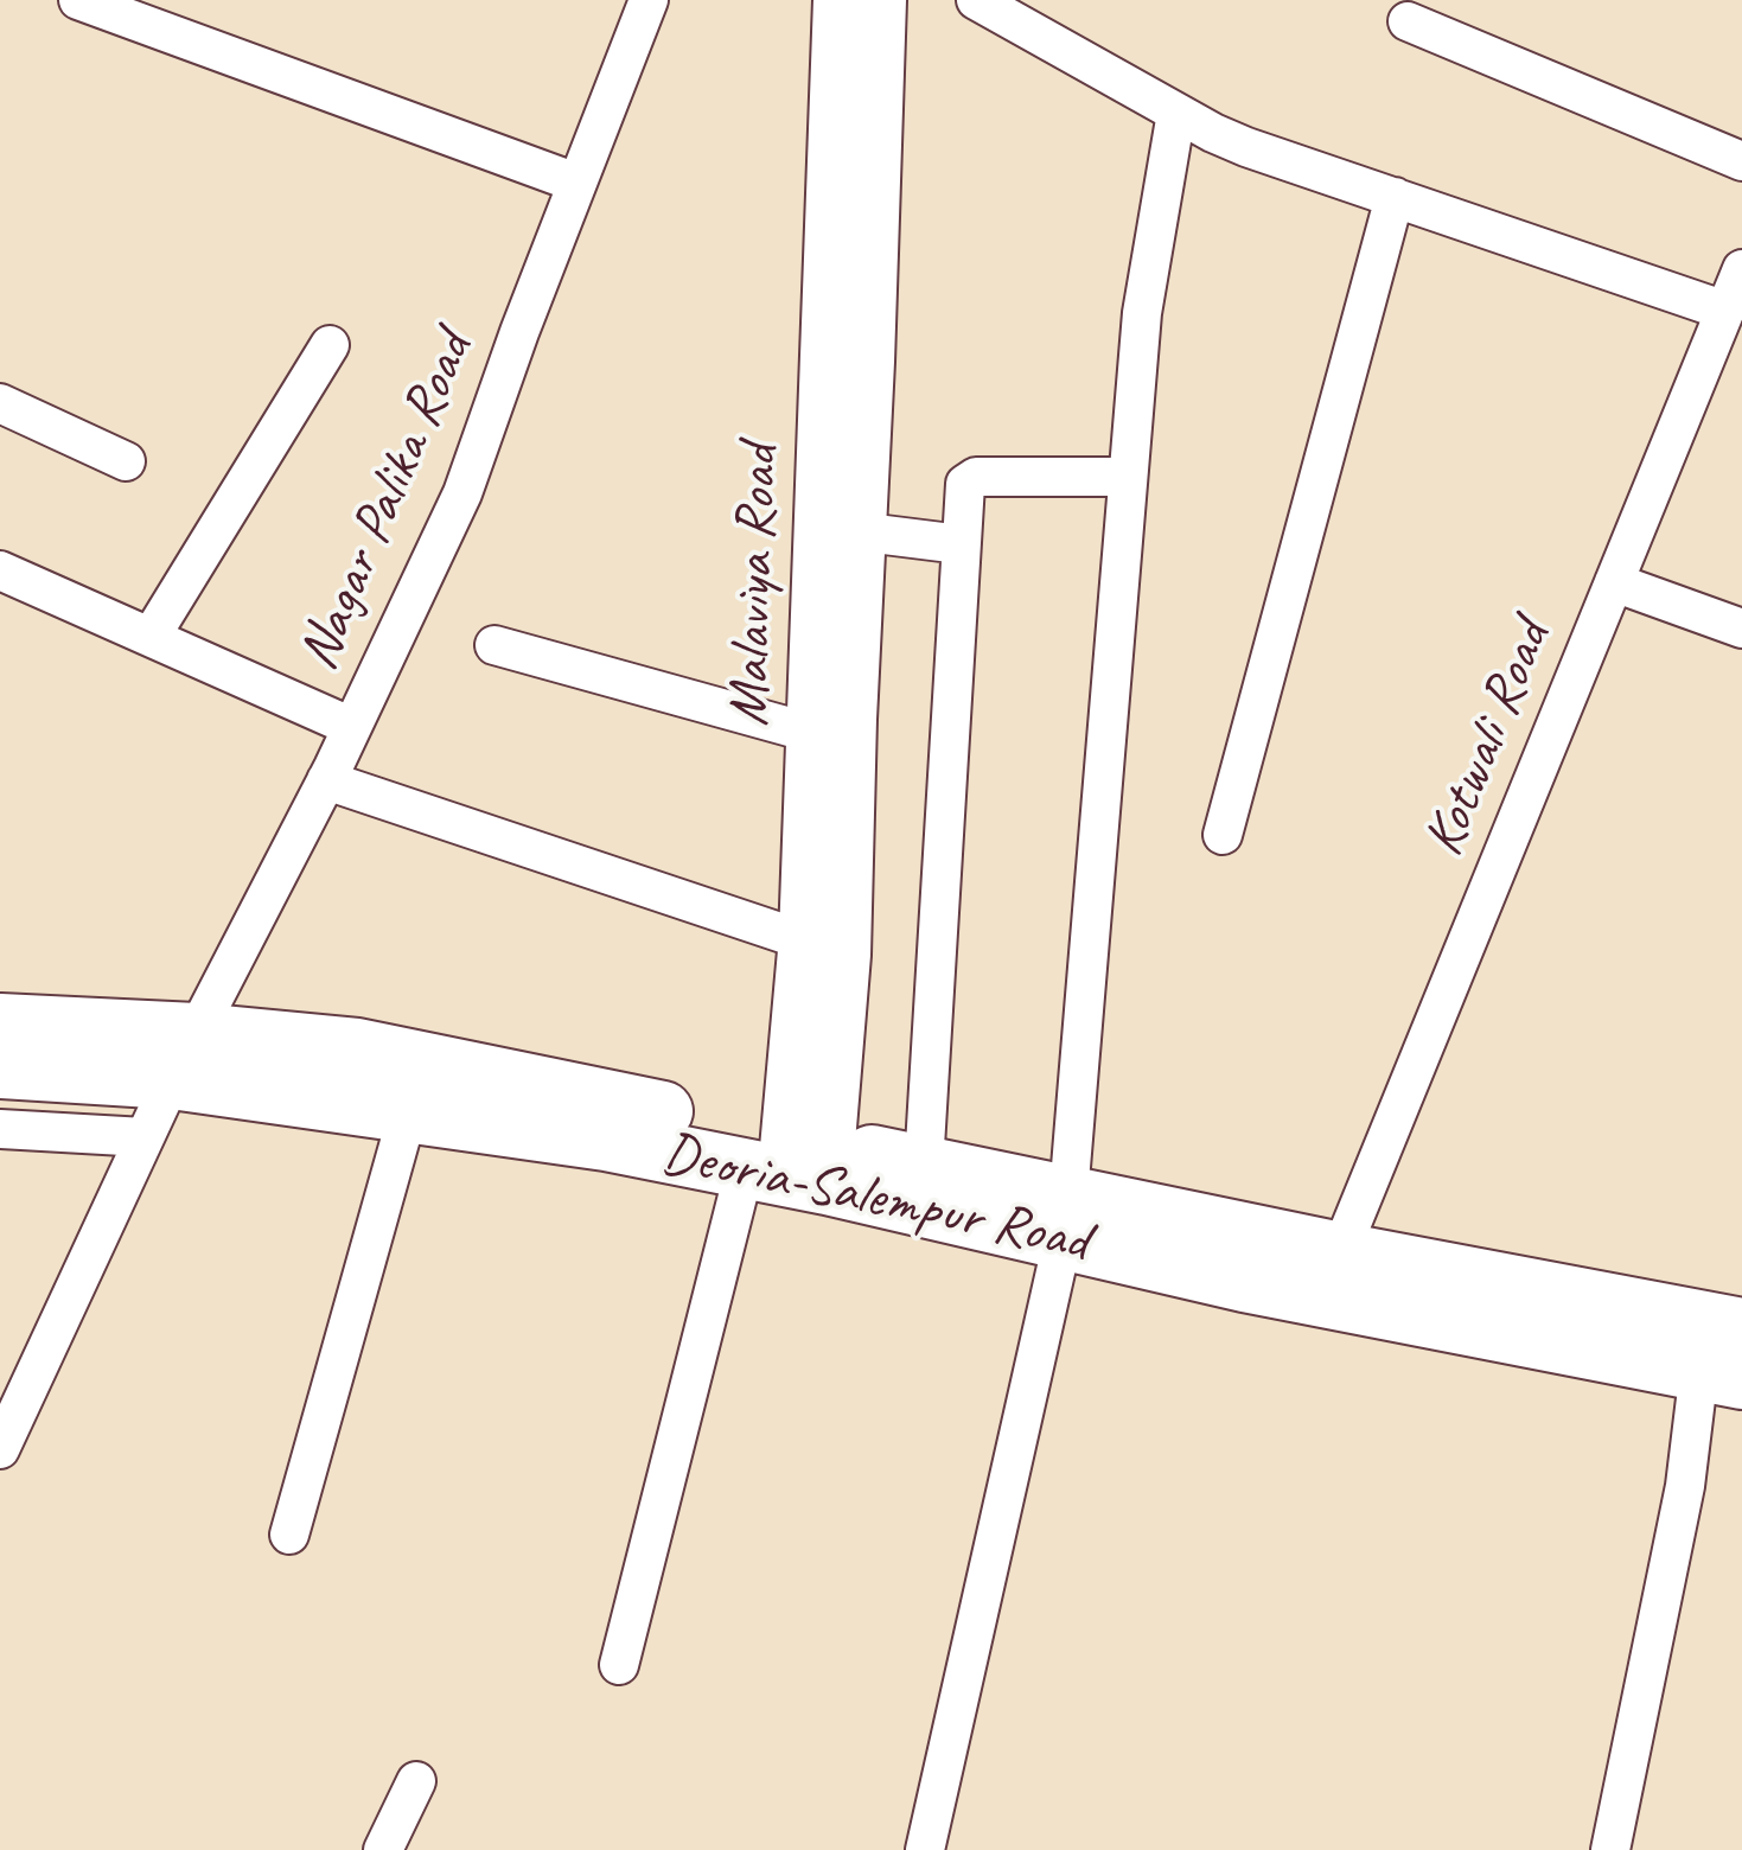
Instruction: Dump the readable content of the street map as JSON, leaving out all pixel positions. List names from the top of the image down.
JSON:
{
  "streets": {
    "highway": ["Deoria-Salempur Road"],
    "main road": ["Malaviya Road"],
    "street": ["Nagar Palika Road", "Kotwali Road"]
  },
  "crossings": [
    ["Nagar Palika Road", "Deoria-Salempur Road"],
    ["Malaviya Road", "Deoria-Salempur Road"],
    ["Kotwali Road", "Deoria-Salempur Road"]
  ]
}
